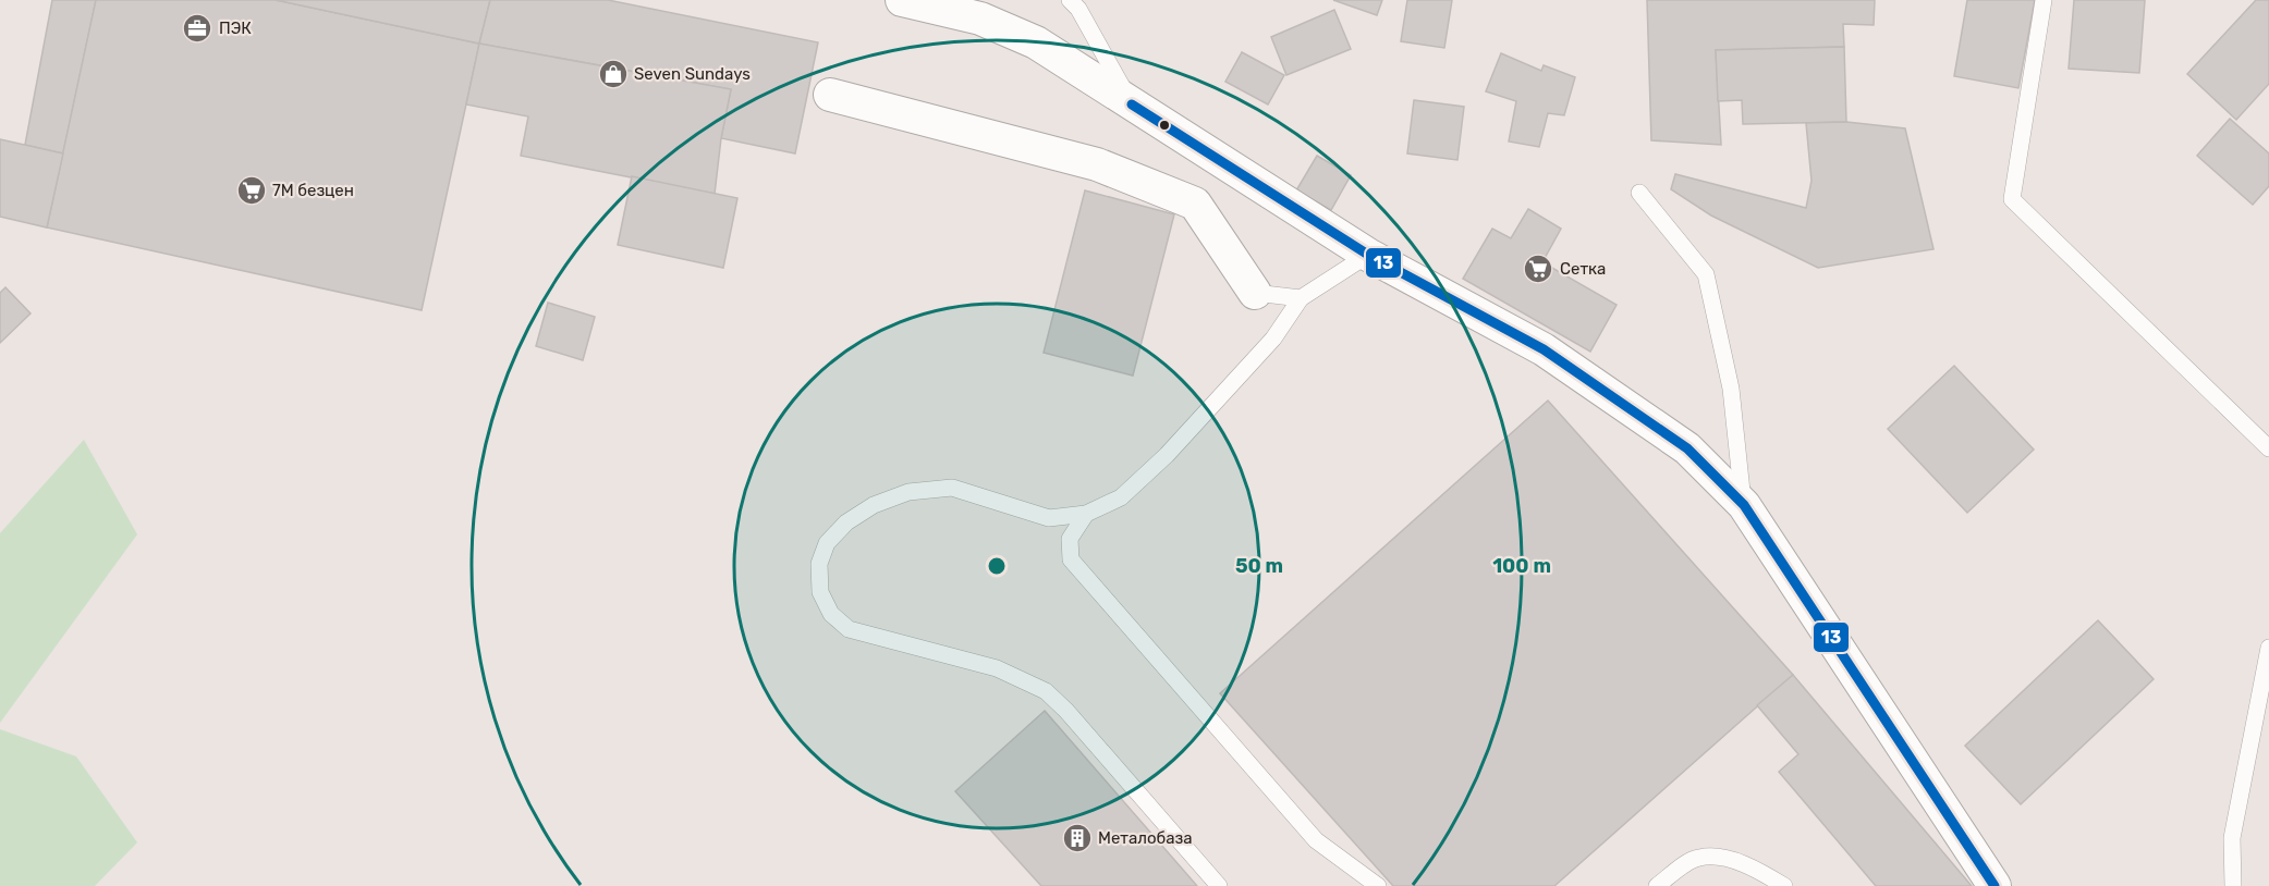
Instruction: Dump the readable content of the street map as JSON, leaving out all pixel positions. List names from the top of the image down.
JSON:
{
  "places": {
    "office": ["ПЭК"],
    "shop": ["Seven Sundays"],
    "supermarket": ["7М безцен", "Сетка"],
    "building": ["Металобаза"]
  },
  "lines": ["transit line 13"],
  "rings": ["50 m", "100 m"]
}
